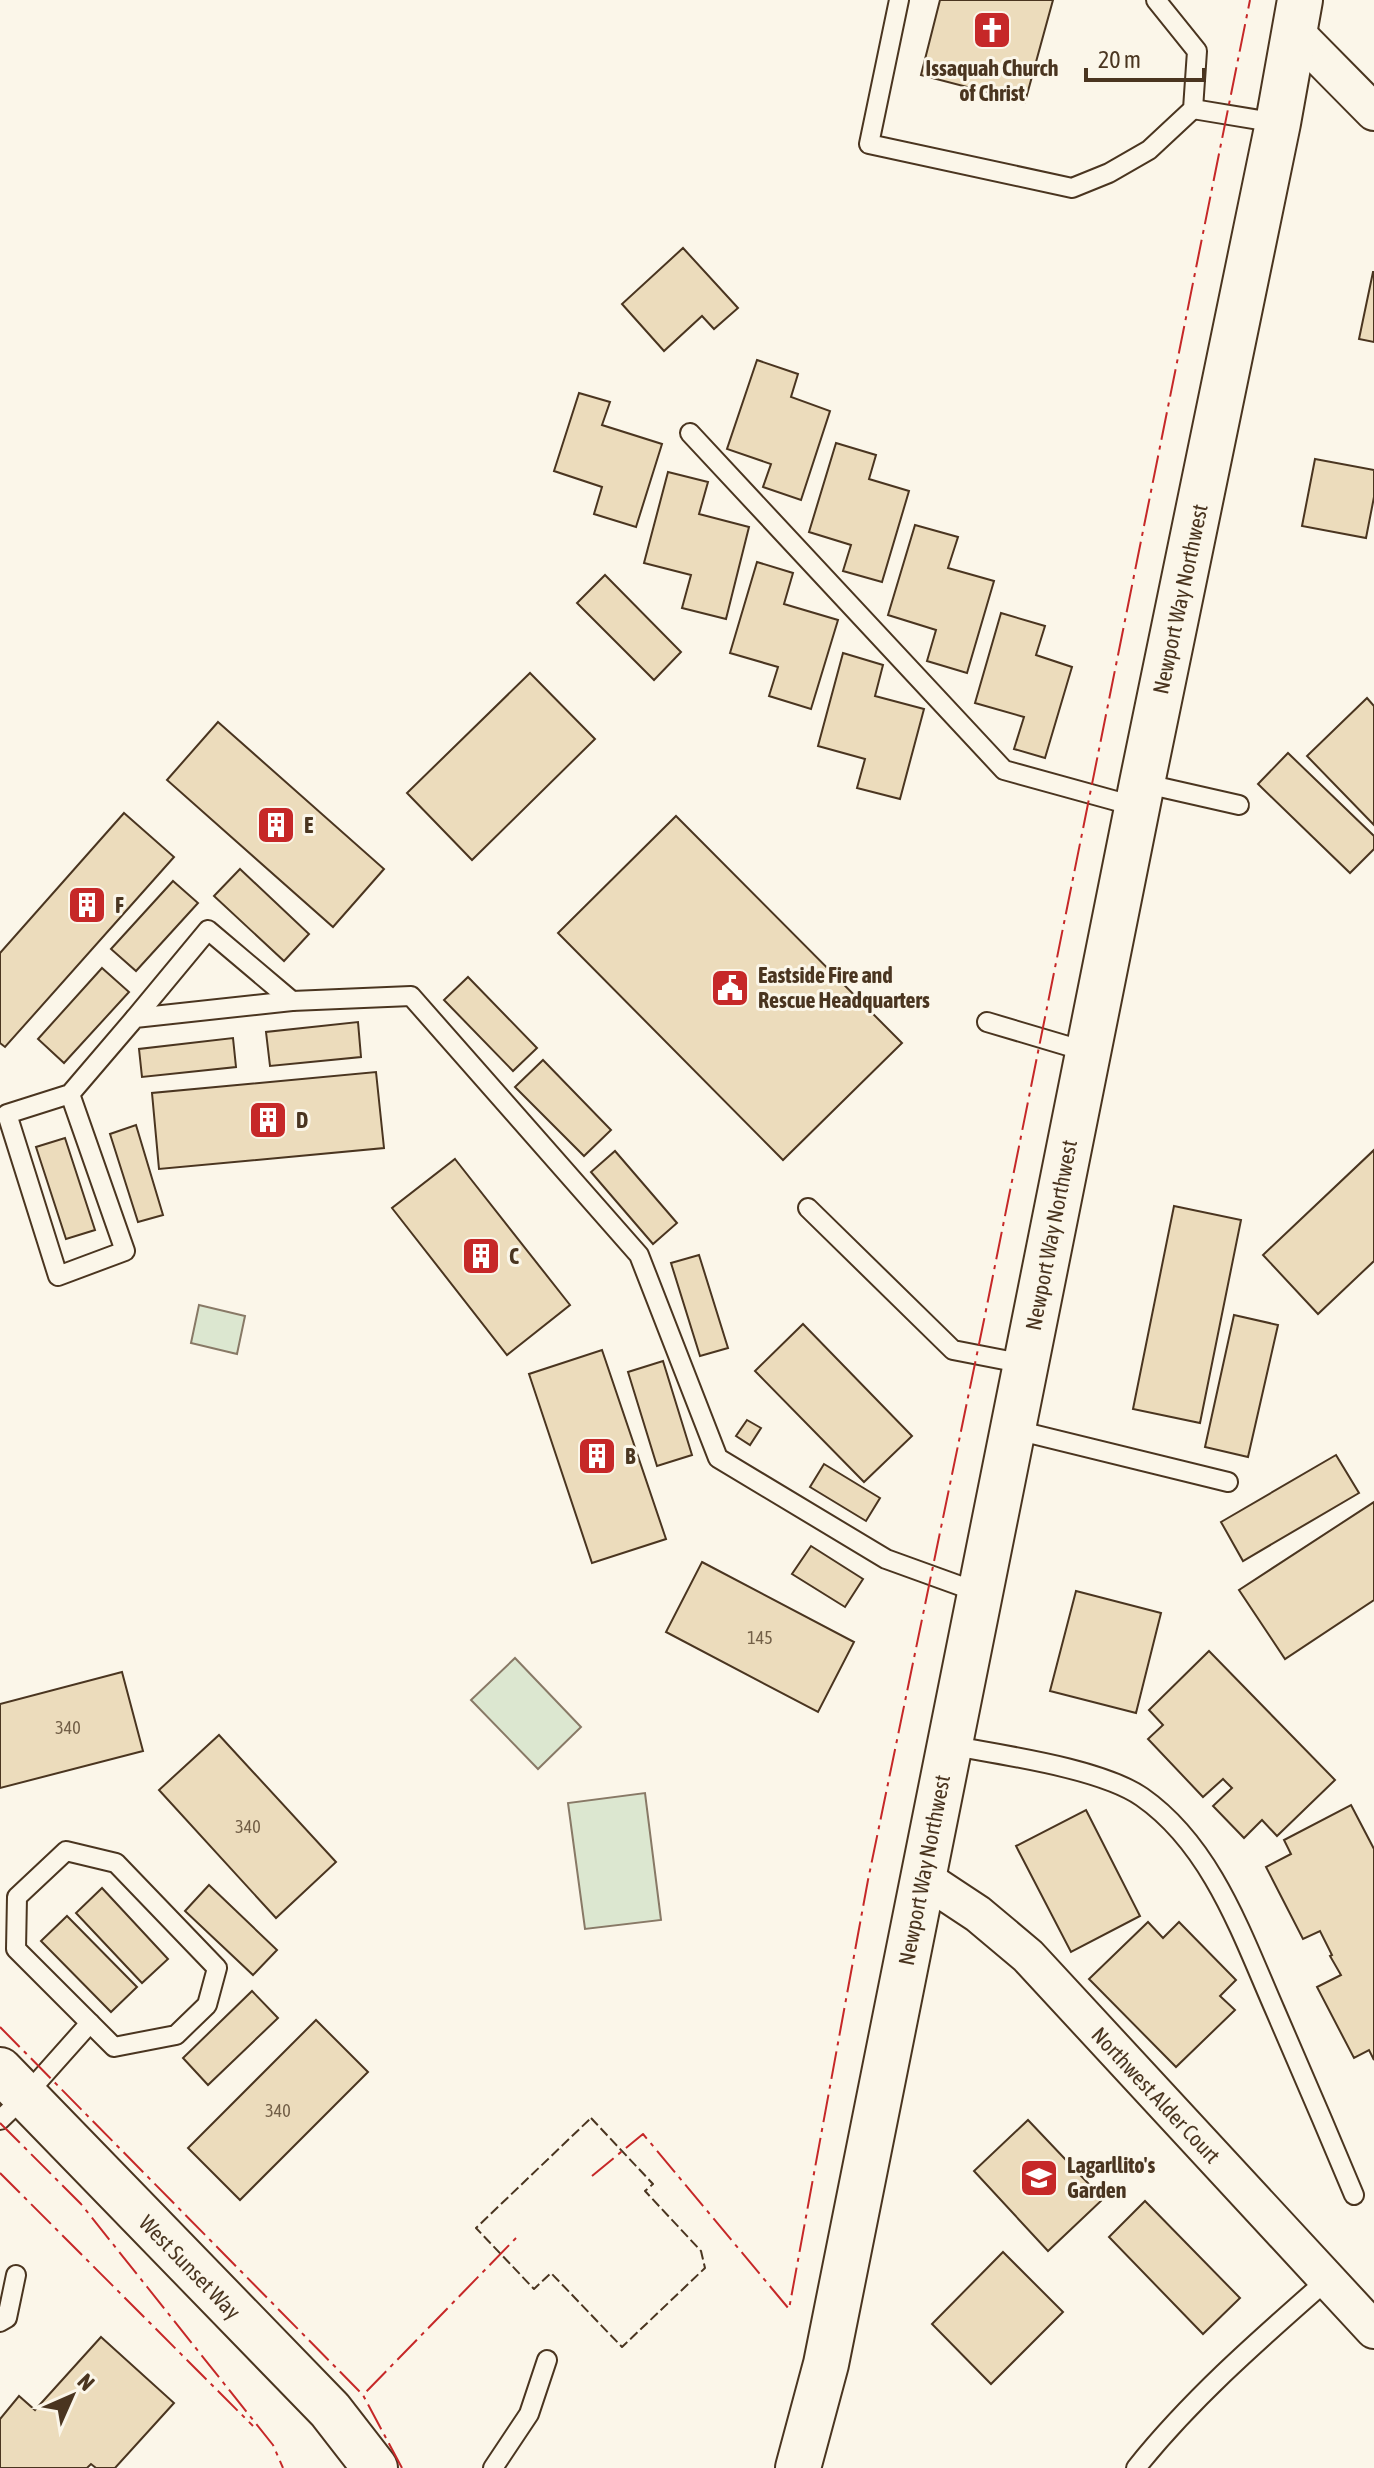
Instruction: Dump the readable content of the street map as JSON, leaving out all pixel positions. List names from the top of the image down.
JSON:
{
  "streets": {
    "street": ["Newport Way Northwest", "Northwest Alder Court", "West Sunset Way"]
  },
  "crossings": [
    ["Newport Way Northwest", "Northwest Alder Court"]
  ],
  "places": {
    "church": ["Issaquah Church of Christ"],
    "building": [
      "E",
      "F",
      "D",
      "C",
      "B"
    ],
    "public building": ["Eastside Fire and Rescue Headquarters"],
    "school or university": ["Lagarllito's Garden"]
  },
  "house_numbers": [
    "145",
    "340",
    "340",
    "340"
  ],
  "scale_bar": "20 m",
  "north": "top right"
}
